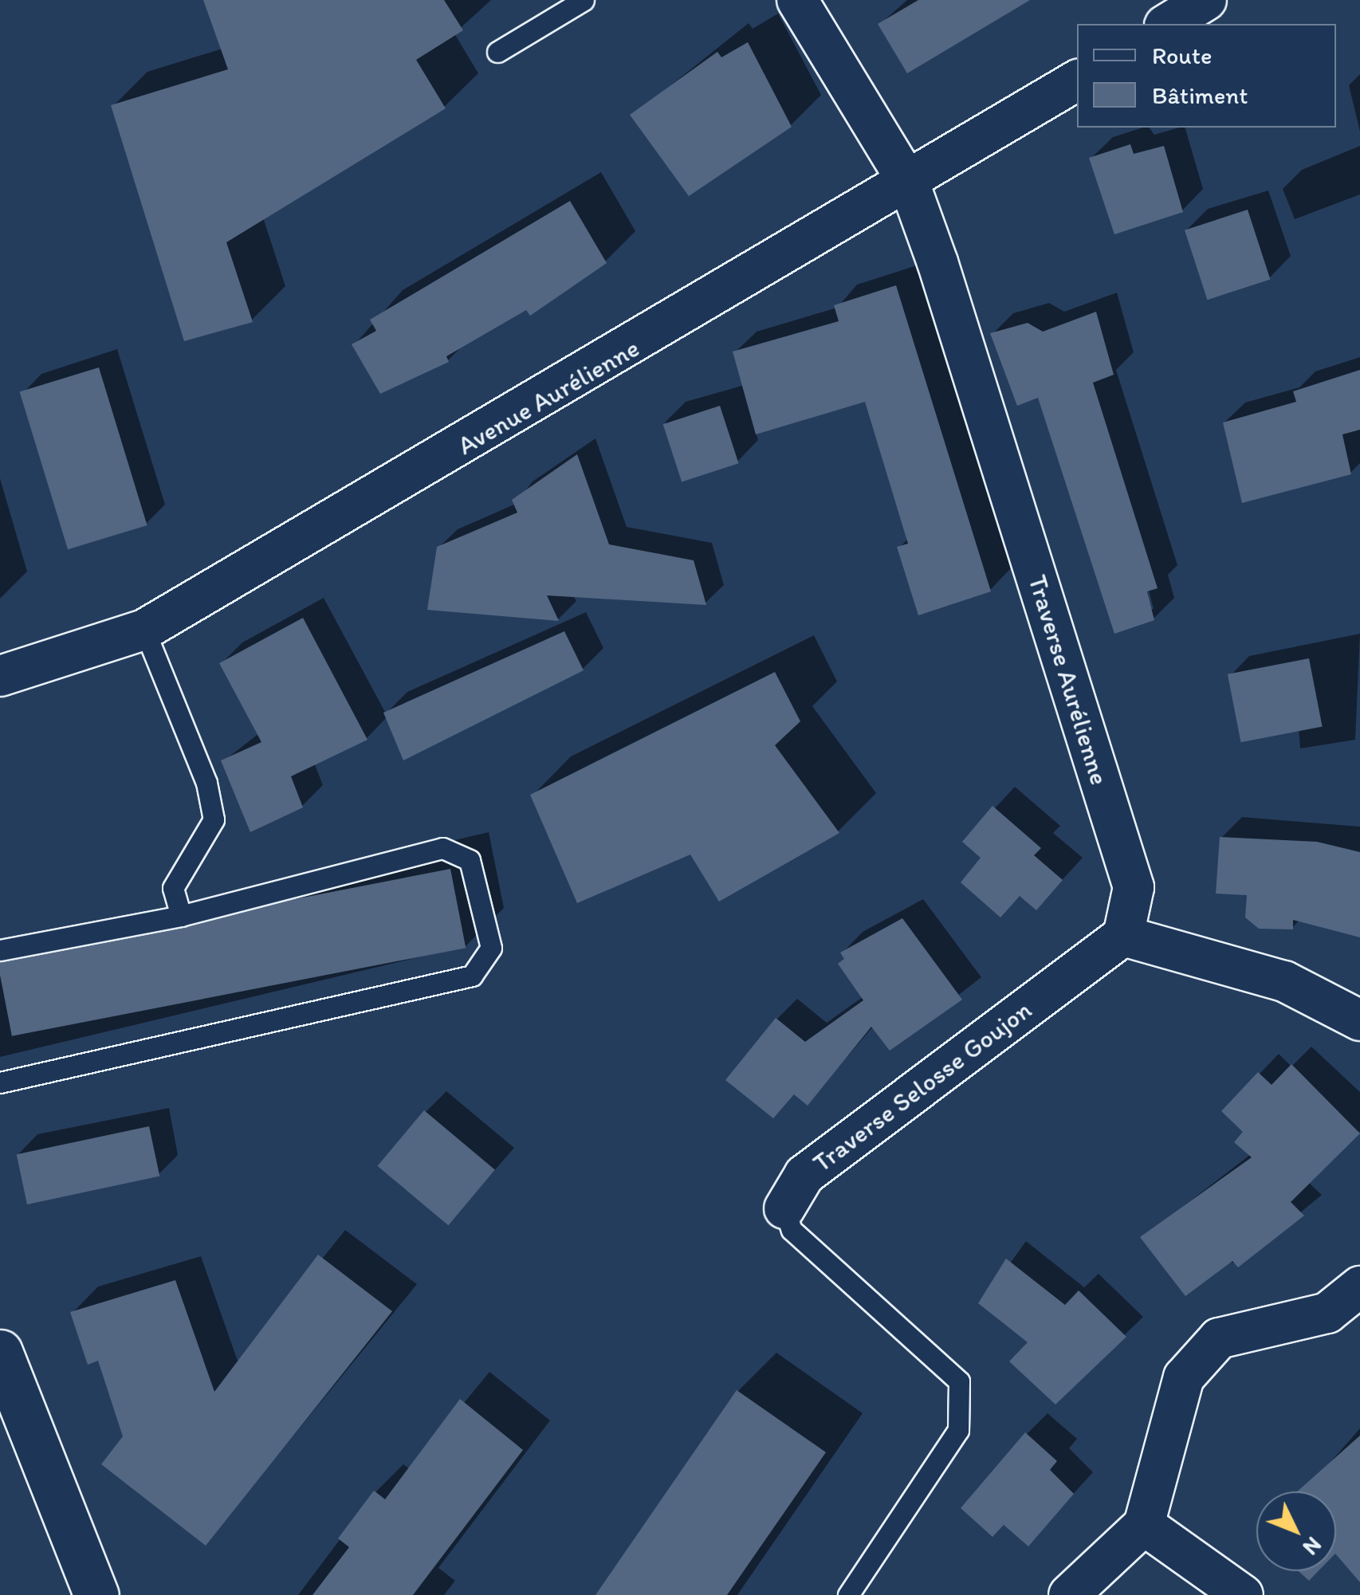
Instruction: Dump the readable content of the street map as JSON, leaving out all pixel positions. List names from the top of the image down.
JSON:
{
  "streets": {
    "street": ["Avenue Aurélienne", "Traverse Aurélienne", "Traverse Selosse Goujon"]
  },
  "crossings": [
    ["Avenue Aurélienne", "Traverse Aurélienne"],
    ["Traverse Aurélienne", "Traverse Selosse Goujon"]
  ],
  "legend": ["Route", "Bâtiment"],
  "north": "bottom right"
}
